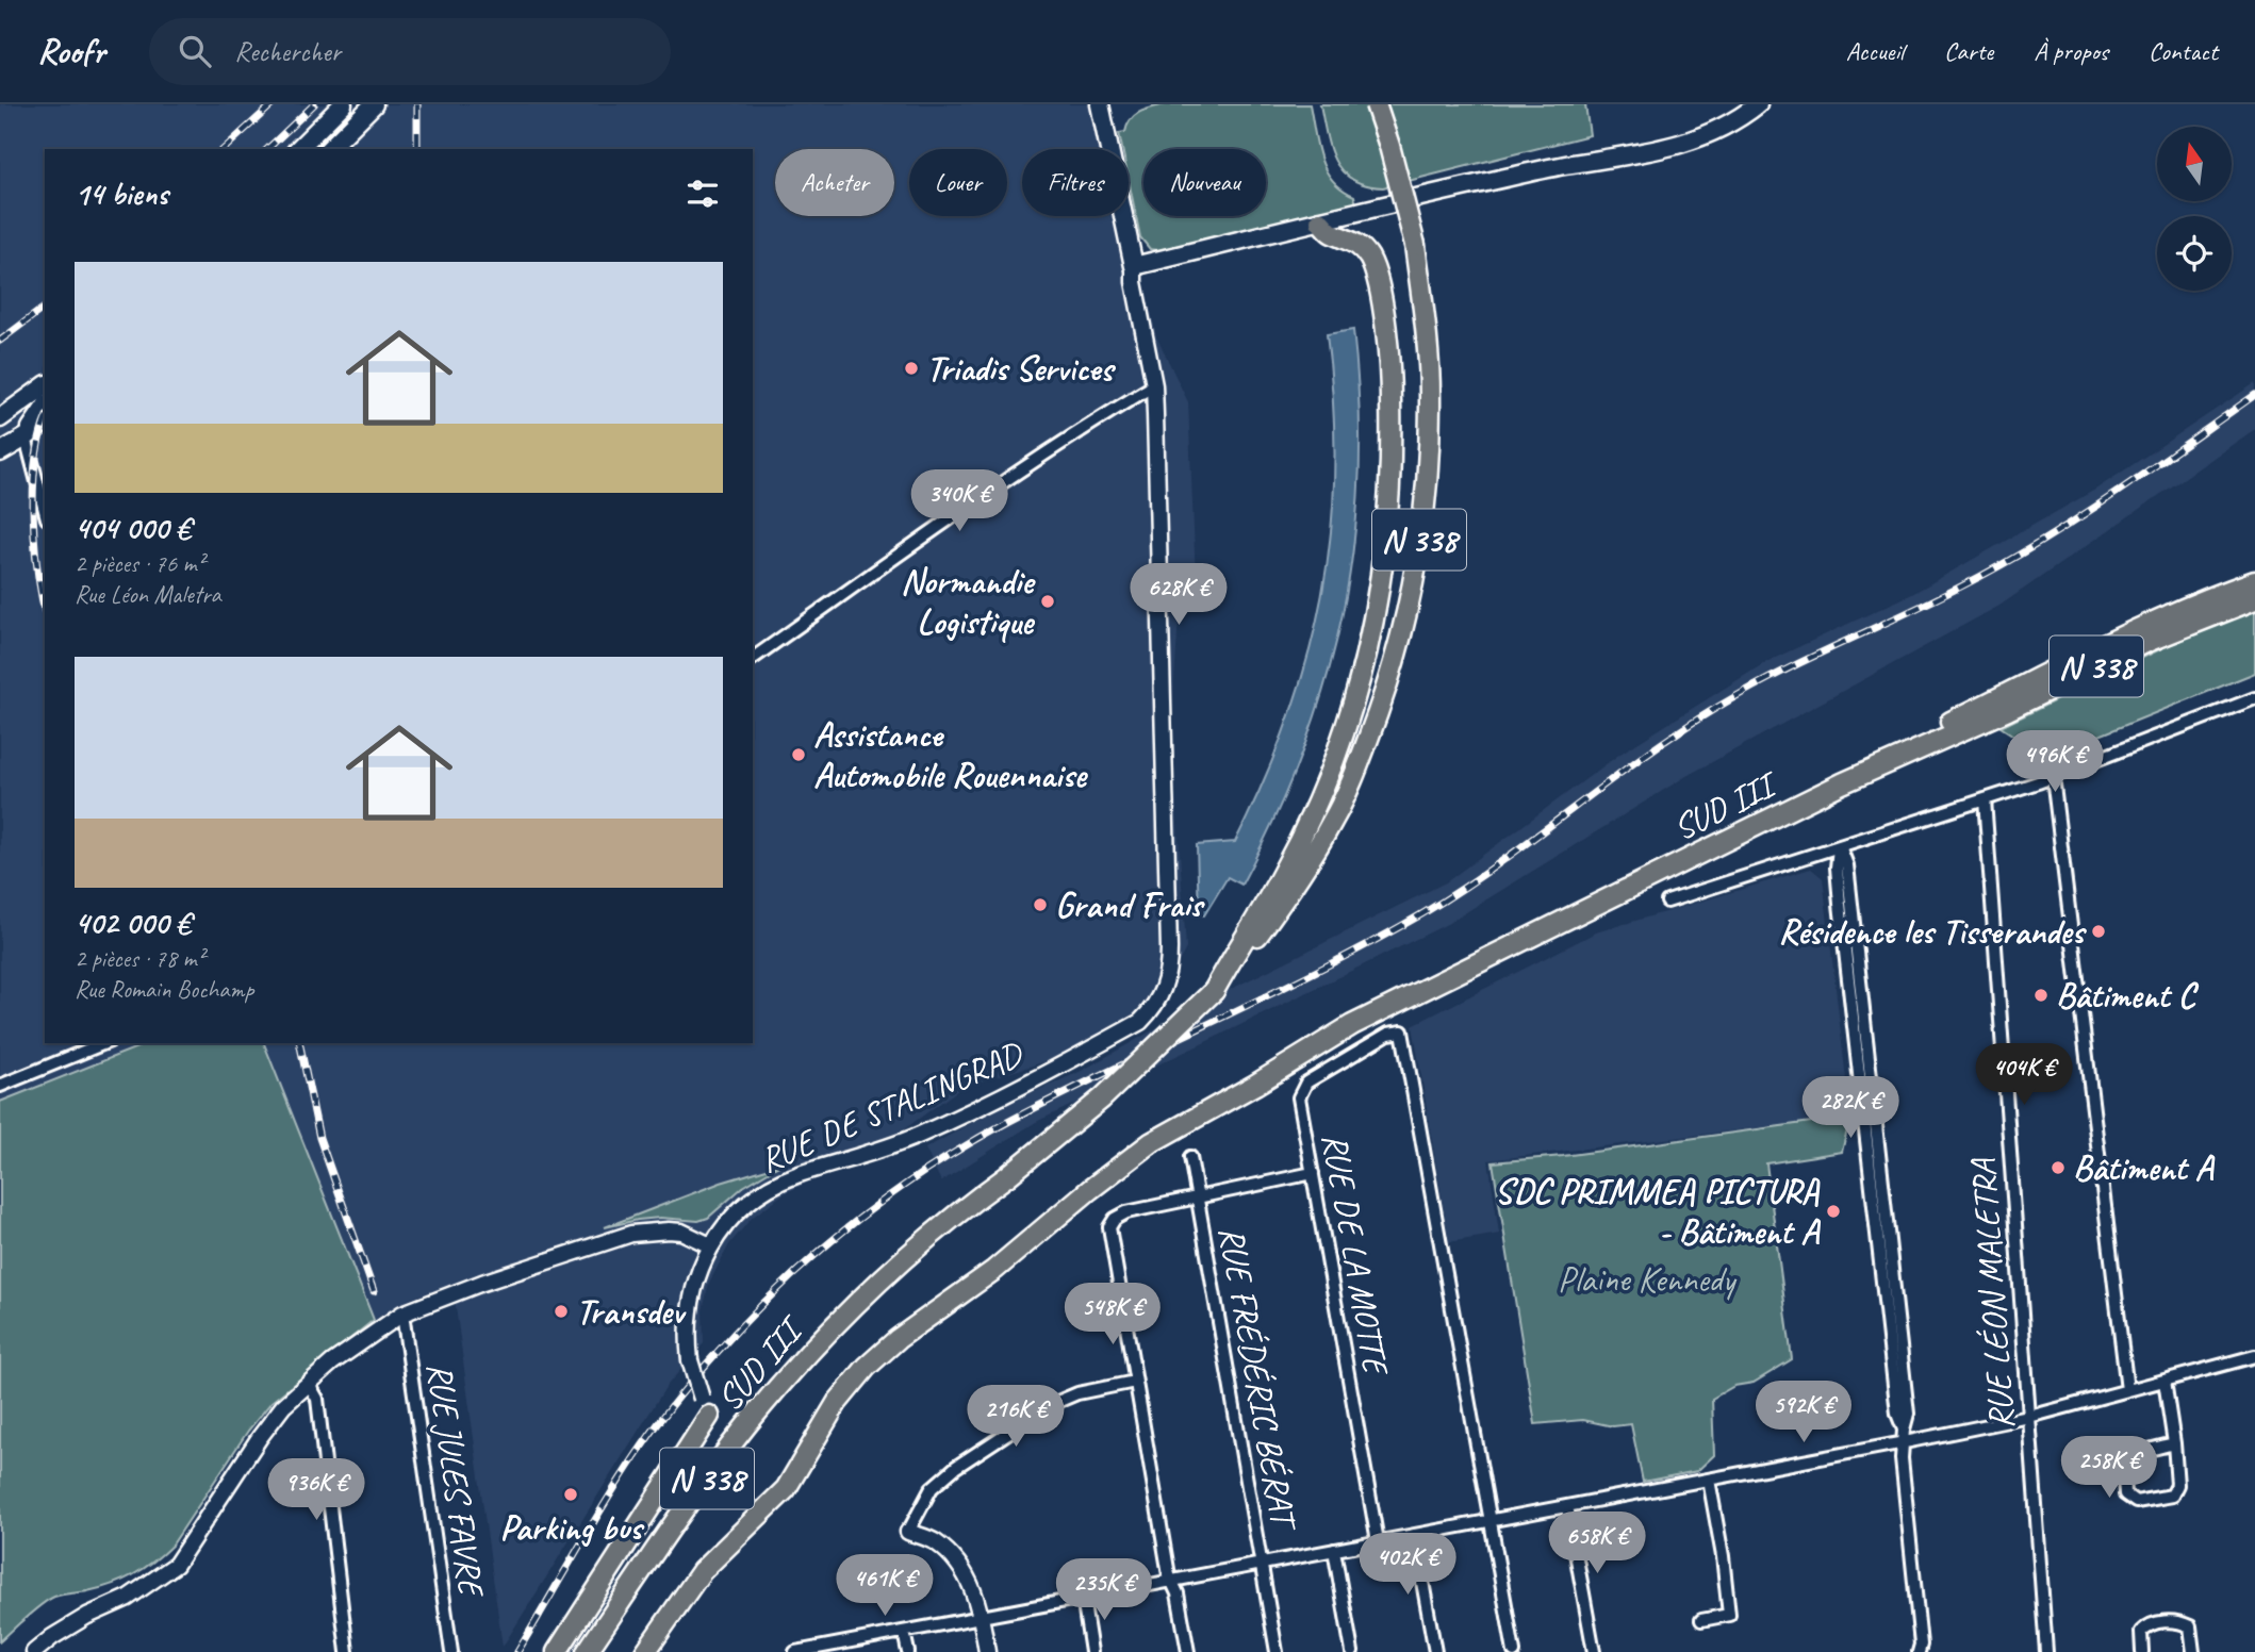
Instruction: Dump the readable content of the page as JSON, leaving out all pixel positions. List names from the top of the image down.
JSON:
{
  "streets": {
    "highway": ["N 338", "SUD III"],
    "street": [
      "RUE DE STALINGRAD",
      "RUE DE LA MOTTE",
      "RUE LÉON MALETRA",
      "RUE FRÉDÉRIC BÉRAT",
      "RUE JULES FAVRE"
    ]
  },
  "crossings": [
    ["N 338", "SUD III"],
    ["RUE DE LA MOTTE", "RUE FRÉDÉRIC BÉRAT"]
  ],
  "parks": ["Plaine Kennedy"],
  "places": [
    "Triadis Services",
    "Normandie Logistique",
    "Assistance Automobile Rouennaise",
    "Grand Frais",
    "Résidence les Tisserandes",
    "Bâtiment C",
    "Bâtiment A",
    "SDC PRIMMEA PICTURA - Bâtiment A",
    "Transdev",
    "Parking bus"
  ],
  "north": "top",
  "page": {
    "header": "Roofr",
    "search": "Rechercher",
    "nav": [
      "Accueil",
      "Carte",
      "À propos",
      "Contact"
    ],
    "chip": [
      "Acheter",
      "Louer",
      "Filtres",
      "Nouveau"
    ],
    "heading": "14 biens",
    "list": [
      {
        "name": "404 000 €",
        "note": "2 pièces · 76 m² · Rue Léon Maletra"
      },
      {
        "name": "402 000 €",
        "note": "2 pièces · 78 m² · Rue Romain Bochamp"
      }
    ],
    "price": [
      "340K €",
      "628K €",
      "496K €",
      "404K €",
      "282K €",
      "548K €",
      "592K €",
      "216K €",
      "258K €",
      "936K €",
      "658K €",
      "402K €",
      "461K €",
      "235K €"
    ]
  }
}
